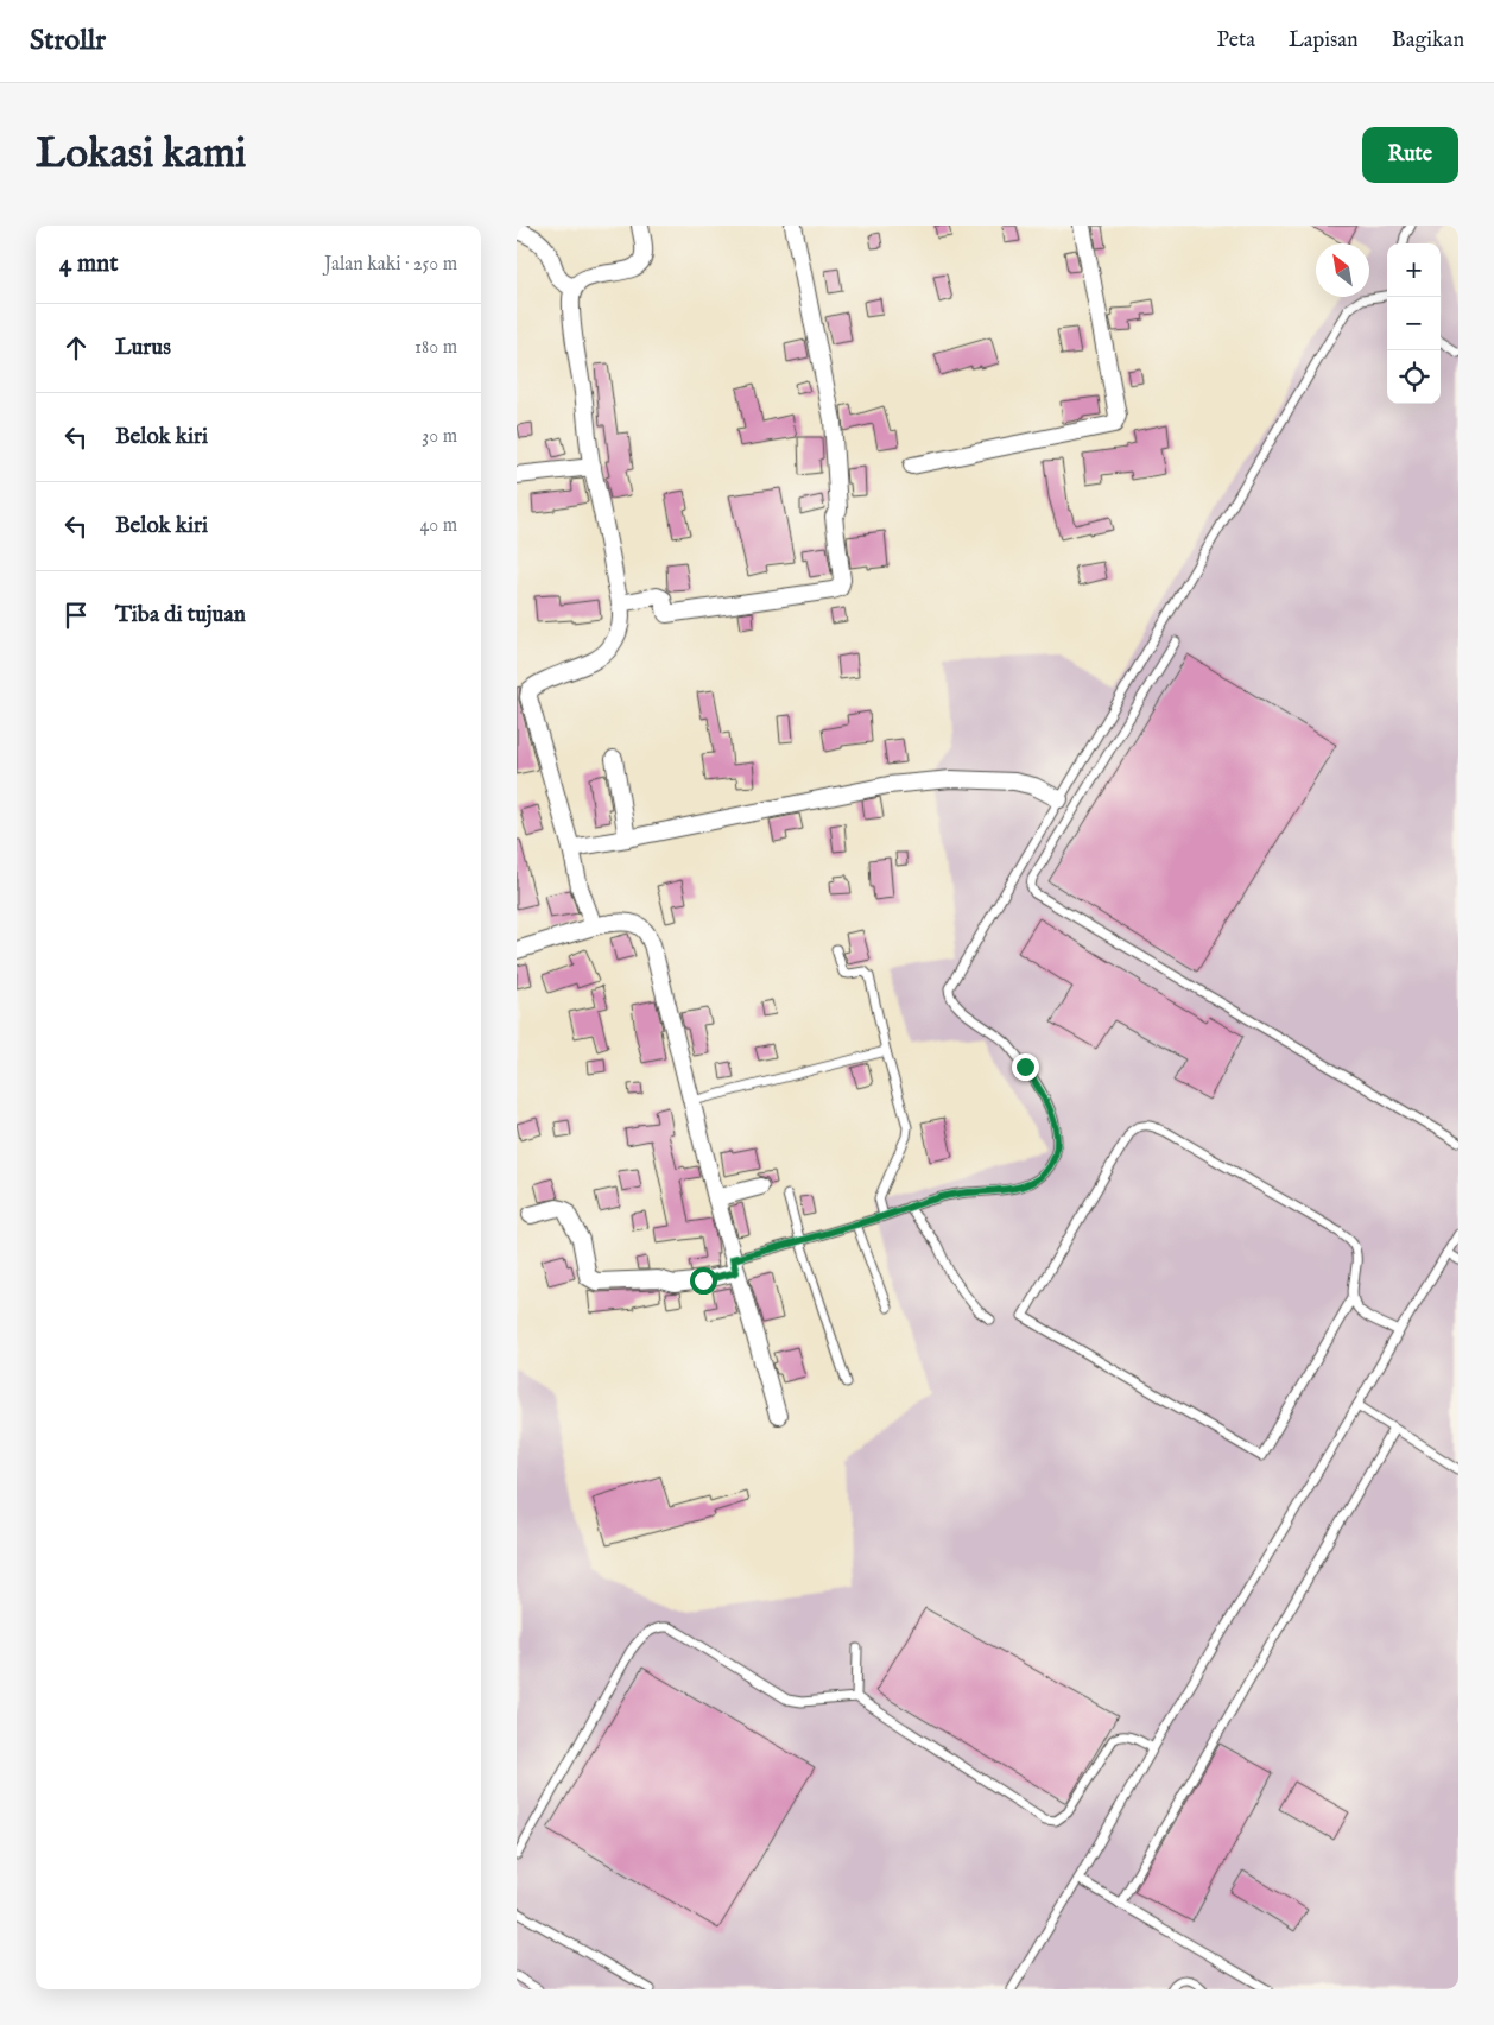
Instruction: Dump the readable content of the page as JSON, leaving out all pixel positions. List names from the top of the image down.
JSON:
{
  "north": "top left",
  "page": {
    "header": "Strollr",
    "nav": ["Peta", "Lapisan", "Bagikan"],
    "buttons": "Rute",
    "title": "Lokasi kami",
    "heading": ["4 mnt", "Jalan kaki · 250 m"],
    "map_buttons": ["+", "−"],
    "list": [
      ["Lurus", "180 m"],
      ["Belok kiri", "30 m"],
      ["Belok kiri", "40 m"],
      "Tiba di tujuan"
    ]
  }
}
